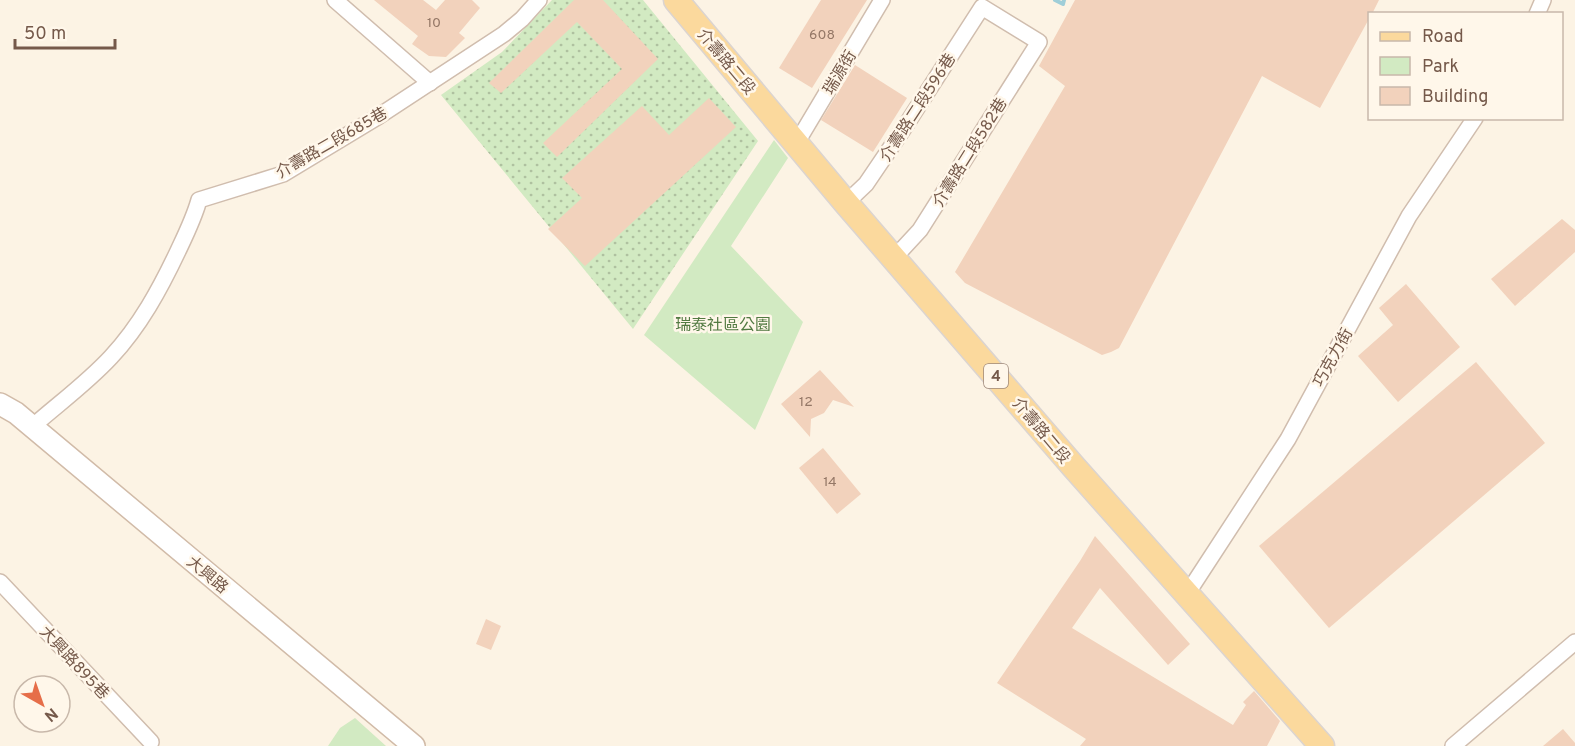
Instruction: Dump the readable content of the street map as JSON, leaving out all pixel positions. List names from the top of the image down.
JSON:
{
  "streets": {
    "main road": ["介壽路二段", "4"],
    "street": [
      "瑞源街",
      "介壽路二段596巷",
      "介壽路二段685巷",
      "介壽路二段582巷",
      "巧克力街",
      "大興路",
      "大興路895巷"
    ]
  },
  "crossings": [
    ["介壽路二段", "瑞源街"],
    ["介壽路二段", "介壽路二段596巷"],
    ["介壽路二段", "介壽路二段582巷"],
    ["介壽路二段", "巧克力街"],
    ["介壽路二段596巷", "介壽路二段582巷"],
    ["介壽路二段685巷", "大興路"]
  ],
  "parks": ["瑞泰社區公園"],
  "house_numbers": [
    "10",
    "608",
    "12",
    "14"
  ],
  "legend": ["Road", "Park", "Building"],
  "scale_bar": "50 m",
  "north": "bottom right"
}
